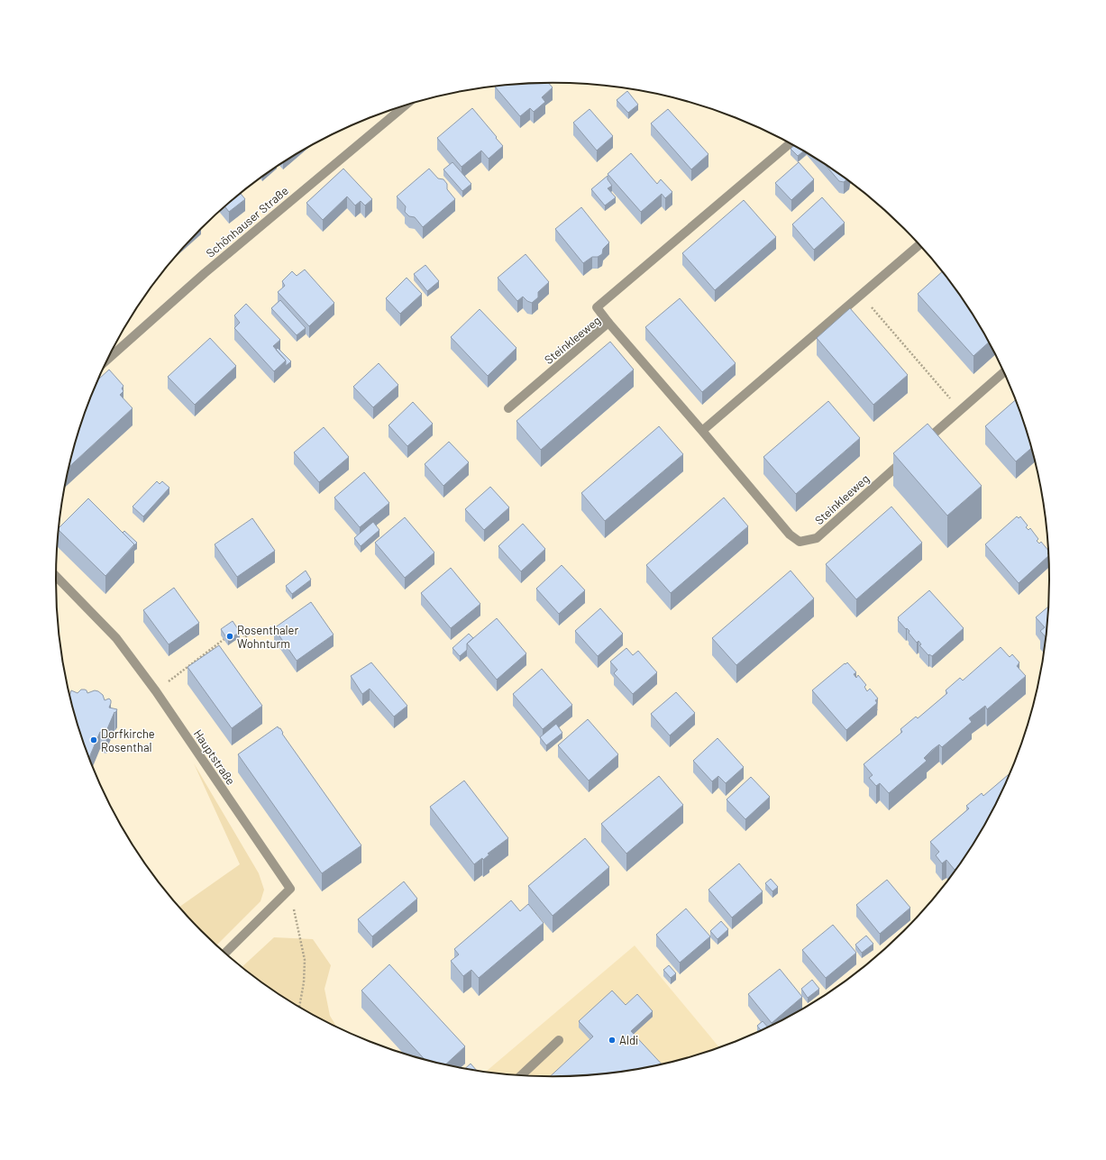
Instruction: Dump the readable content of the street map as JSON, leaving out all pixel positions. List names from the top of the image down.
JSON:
{
  "streets": {
    "street": ["Schönhauser Straße", "Steinkleeweg", "Hauptstraße"]
  },
  "places": ["Rosenthaler Wohnturm", "Dorfkirche Rosenthal", "Aldi"]
}
